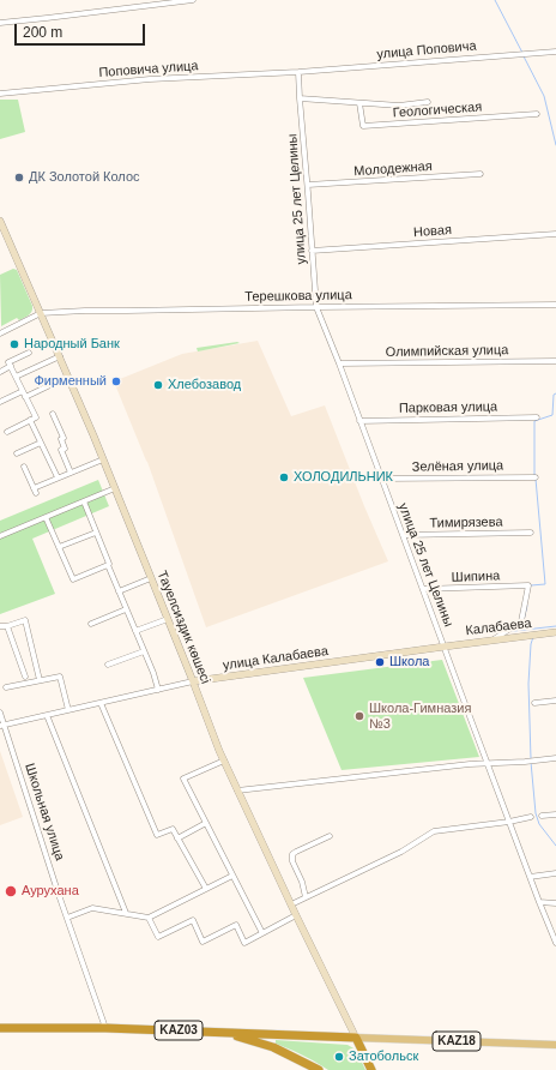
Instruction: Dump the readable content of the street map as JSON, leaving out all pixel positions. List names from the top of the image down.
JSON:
{
  "streets": {
    "highway": ["KАZ03"],
    "main road": ["KAZ18"],
    "street": [
      "улица Поповича",
      "Поповича улица",
      "Геологическая",
      "Молодежная",
      "улица 25 лет Целины",
      "Новая",
      "Терешкова улица",
      "Олимпийская улица",
      "Парковая улица",
      "Зелёная улица",
      "Тимирязева",
      "Шипина",
      "Тауелсиздик көшесі",
      "Калабаева",
      "улица Калабаева",
      "Школьная улица"
    ]
  },
  "crossings": [
    ["улица Поповича", "Поповича улица"],
    ["улица Поповича", "улица 25 лет Целины"],
    ["Поповича улица", "улица 25 лет Целины"],
    ["Геологическая", "улица 25 лет Целины"],
    ["Молодежная", "улица 25 лет Целины"],
    ["улица 25 лет Целины", "Новая"],
    ["улица 25 лет Целины", "Терешкова улица"],
    ["улица 25 лет Целины", "Олимпийская улица"],
    ["улица 25 лет Целины", "Парковая улица"],
    ["улица 25 лет Целины", "Зелёная улица"],
    ["улица 25 лет Целины", "Тимирязева"],
    ["улица 25 лет Целины", "Шипина"],
    ["улица 25 лет Целины", "Калабаева"],
    ["улица 25 лет Целины", "улица Калабаева"],
    ["Терешкова улица", "Тауелсиздик көшесі"],
    ["Шипина", "Калабаева"],
    ["Тауелсиздик көшесі", "улица Калабаева"],
    ["Тауелсиздик көшесі", "KАZ03"],
    ["Тауелсиздик көшесі", "KAZ18"],
    ["Калабаева", "улица Калабаева"],
    ["улица Калабаева", "Школьная улица"],
    ["Школьная улица", "KАZ03"],
    ["KАZ03", "KAZ18"]
  ],
  "places": [
    "ДК Золотой Колос",
    "Народный Банк",
    "Фирменный",
    "Хлебозавод",
    "ХОЛОДИЛЬНИК",
    "Школа",
    "Школа-Гимназия №3",
    "Аурухана",
    "Затобольск"
  ],
  "scale_bar": "200 m"
}
